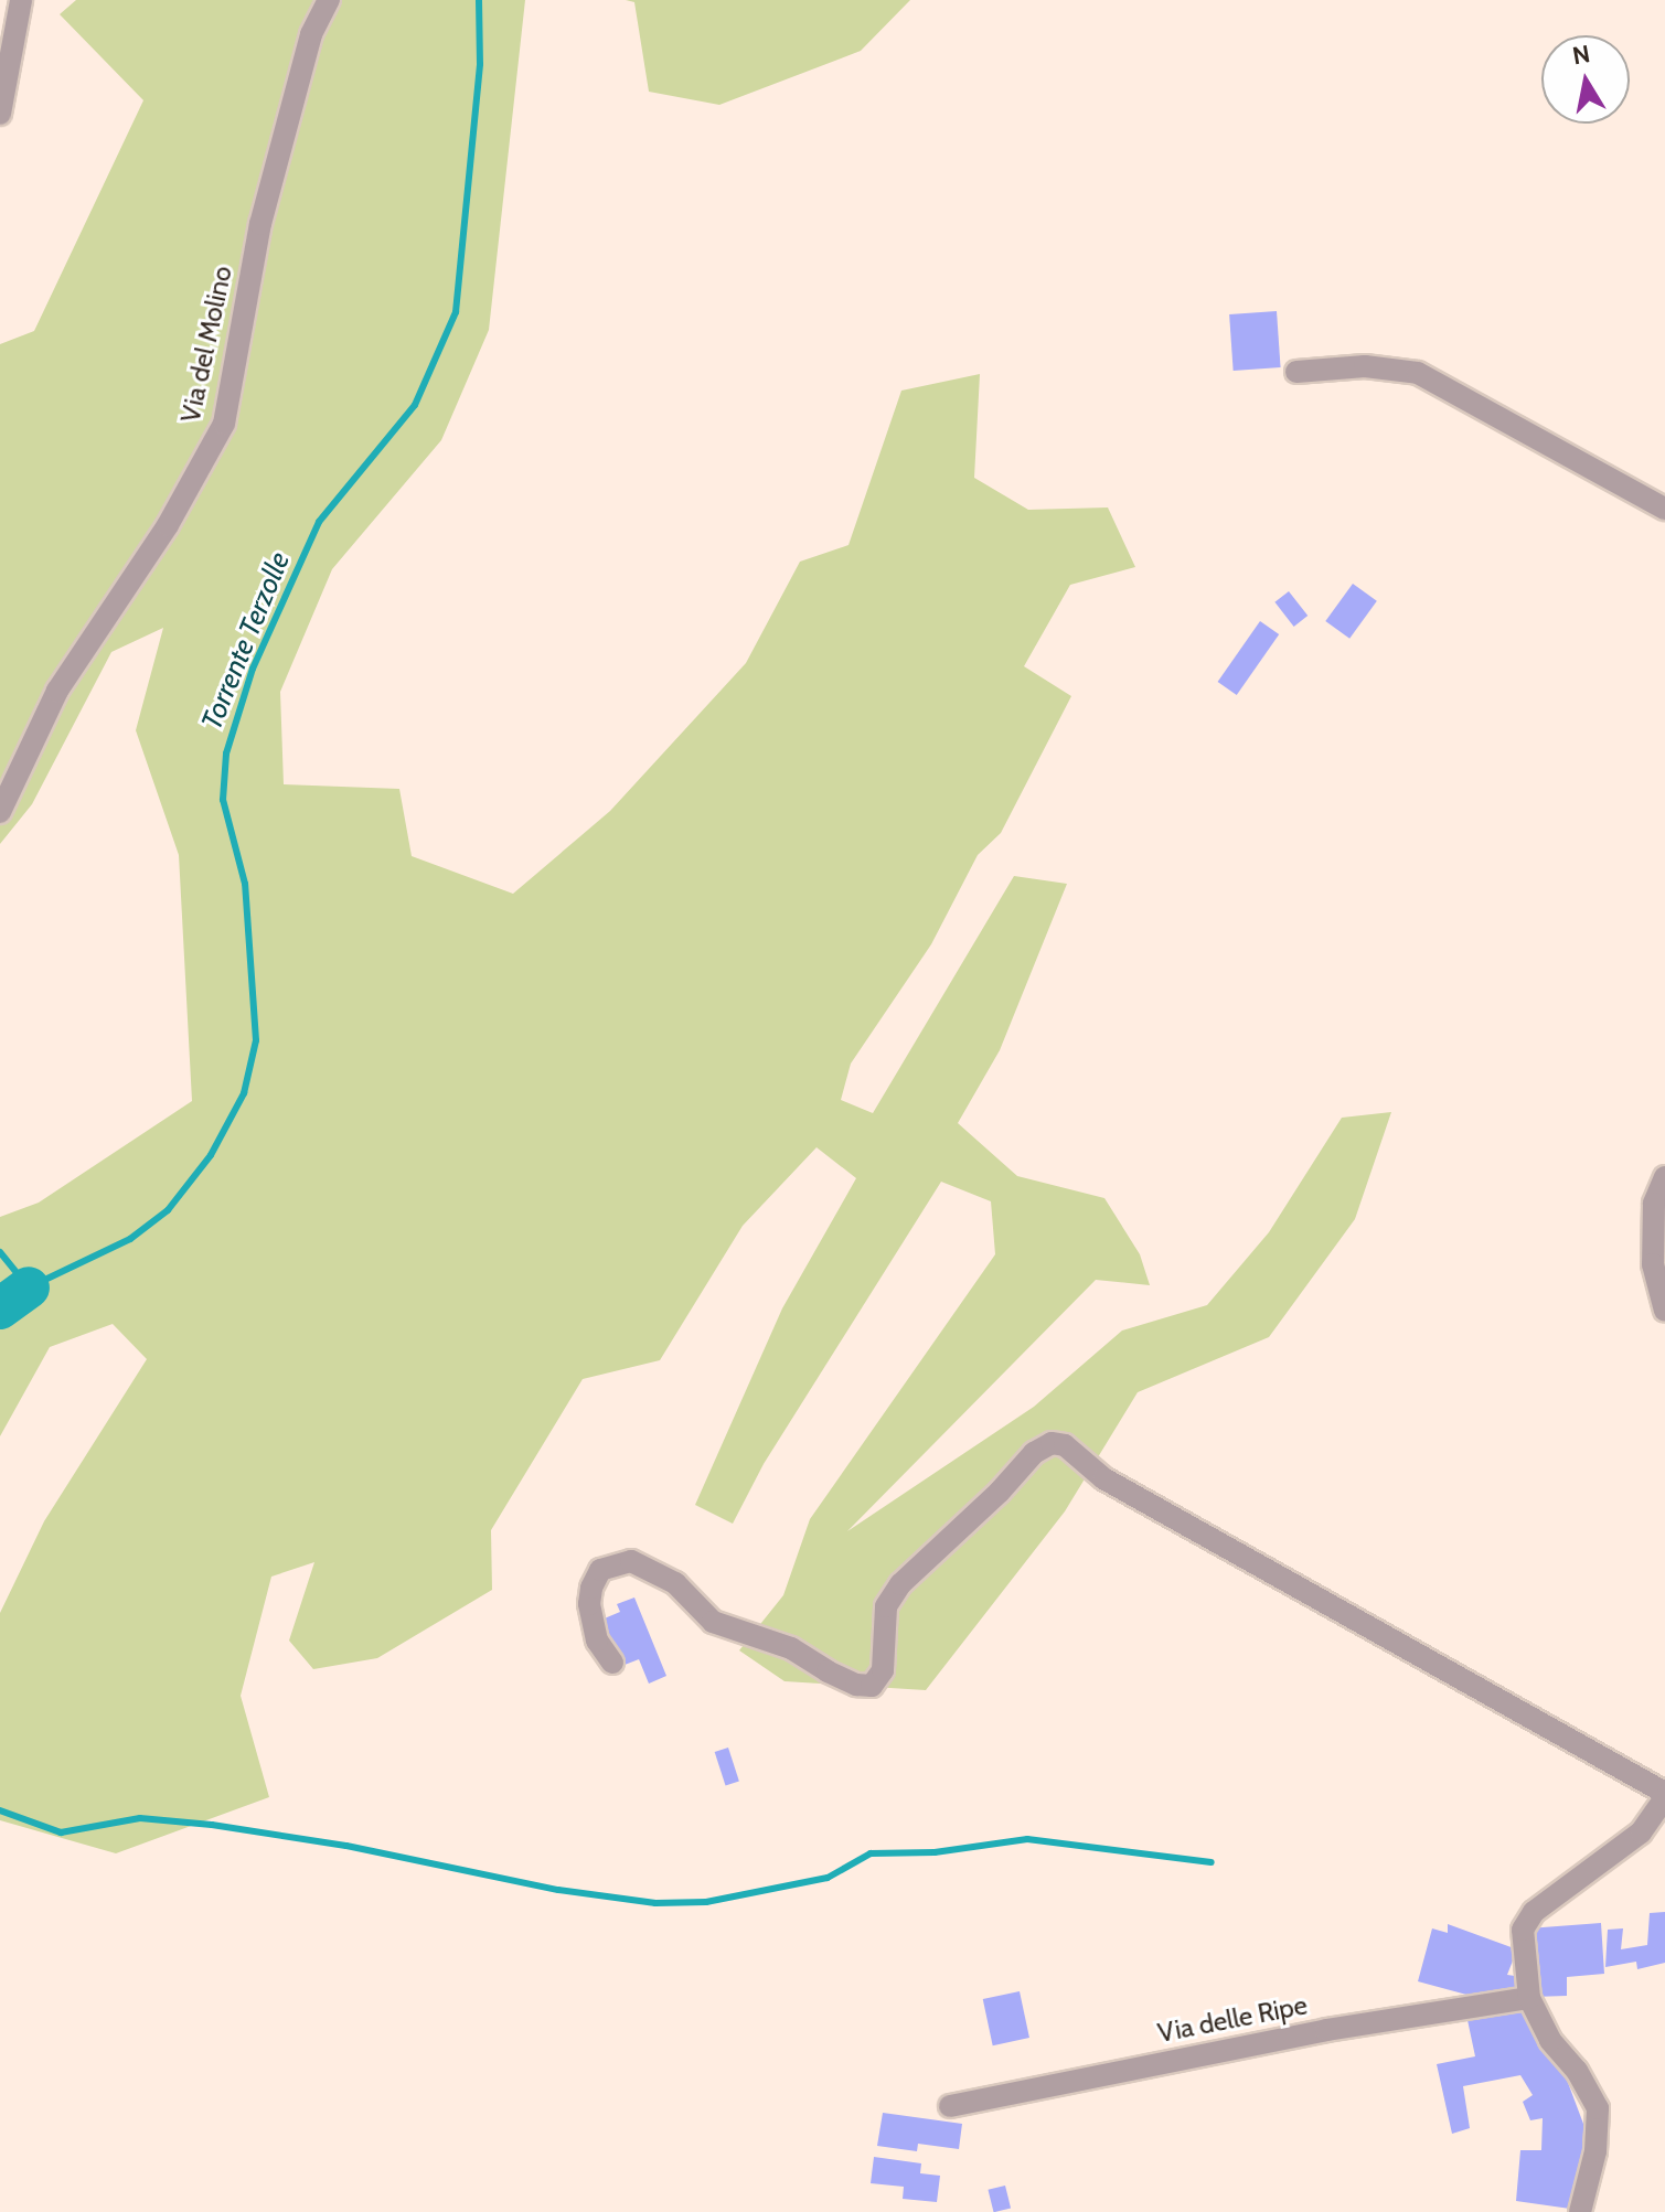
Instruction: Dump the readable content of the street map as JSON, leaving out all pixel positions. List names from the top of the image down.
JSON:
{
  "streets": {
    "street": ["Via del Molino", "Via delle Ripe"]
  },
  "water": ["Torrente Terzolle"],
  "north": "top"
}
